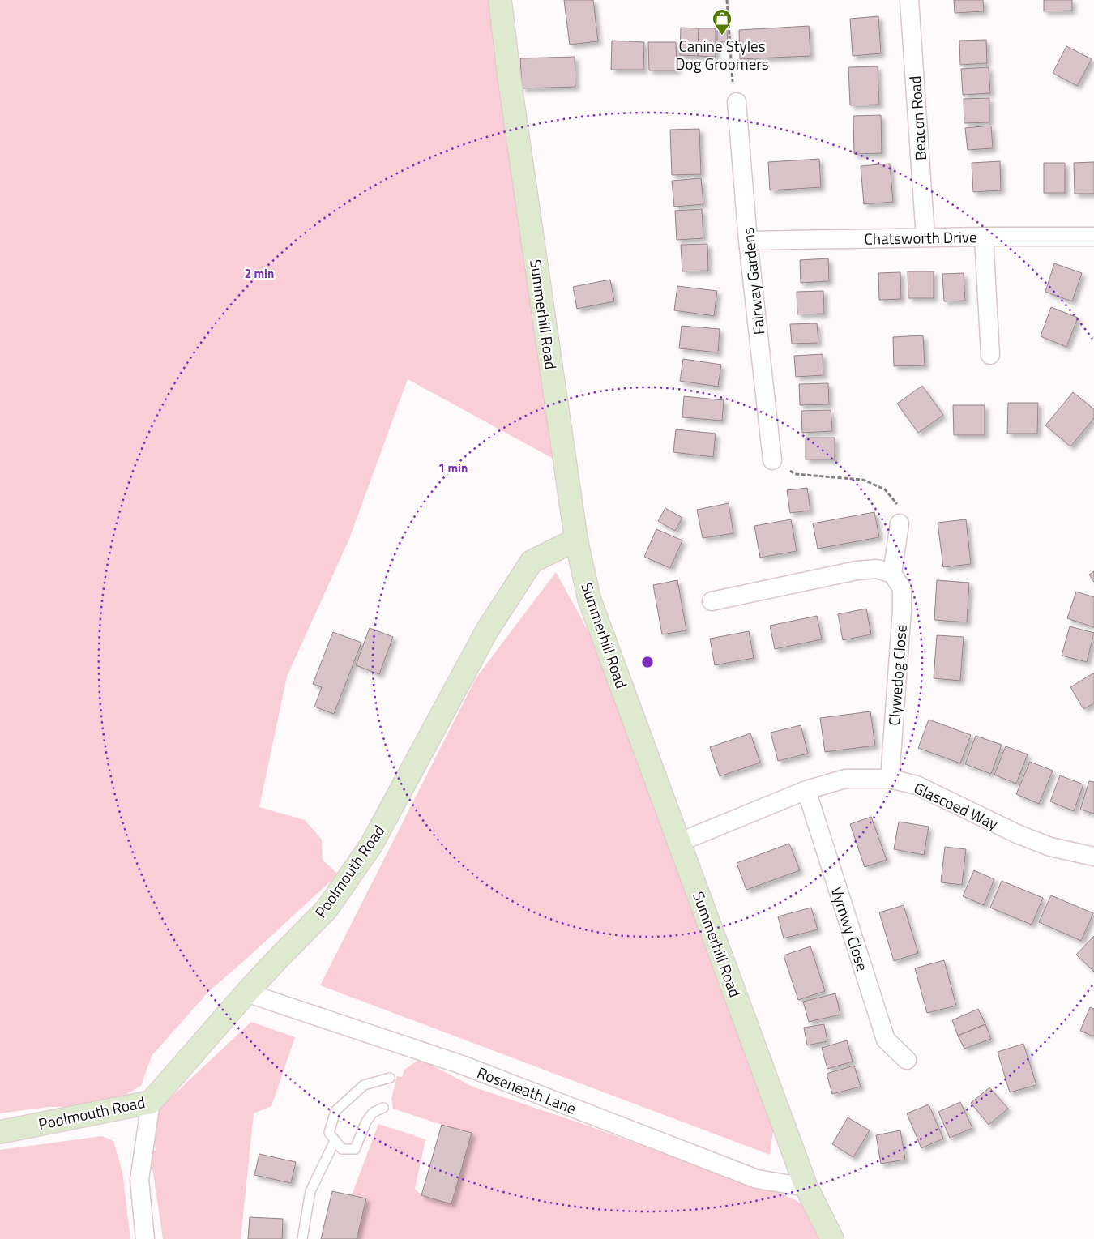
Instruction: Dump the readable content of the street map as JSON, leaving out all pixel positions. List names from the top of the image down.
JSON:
{
  "streets": {
    "street": [
      "Beacon Road",
      "Chatsworth Drive",
      "Fairway Gardens",
      "Summerhill Road",
      "Clywedog Close",
      "Glascoed Way",
      "Poolmouth Road",
      "Vyrnwy Close",
      "Roseneath Lane"
    ]
  },
  "crossings": [
    ["Beacon Road", "Chatsworth Drive"],
    ["Chatsworth Drive", "Fairway Gardens"],
    ["Summerhill Road", "Glascoed Way"],
    ["Summerhill Road", "Poolmouth Road"],
    ["Summerhill Road", "Roseneath Lane"],
    ["Clywedog Close", "Glascoed Way"],
    ["Glascoed Way", "Vyrnwy Close"],
    ["Poolmouth Road", "Roseneath Lane"]
  ],
  "places": {
    "shop": ["Canine Styles Dog Groomers"]
  },
  "rings": ["2 min", "1 min"]
}
